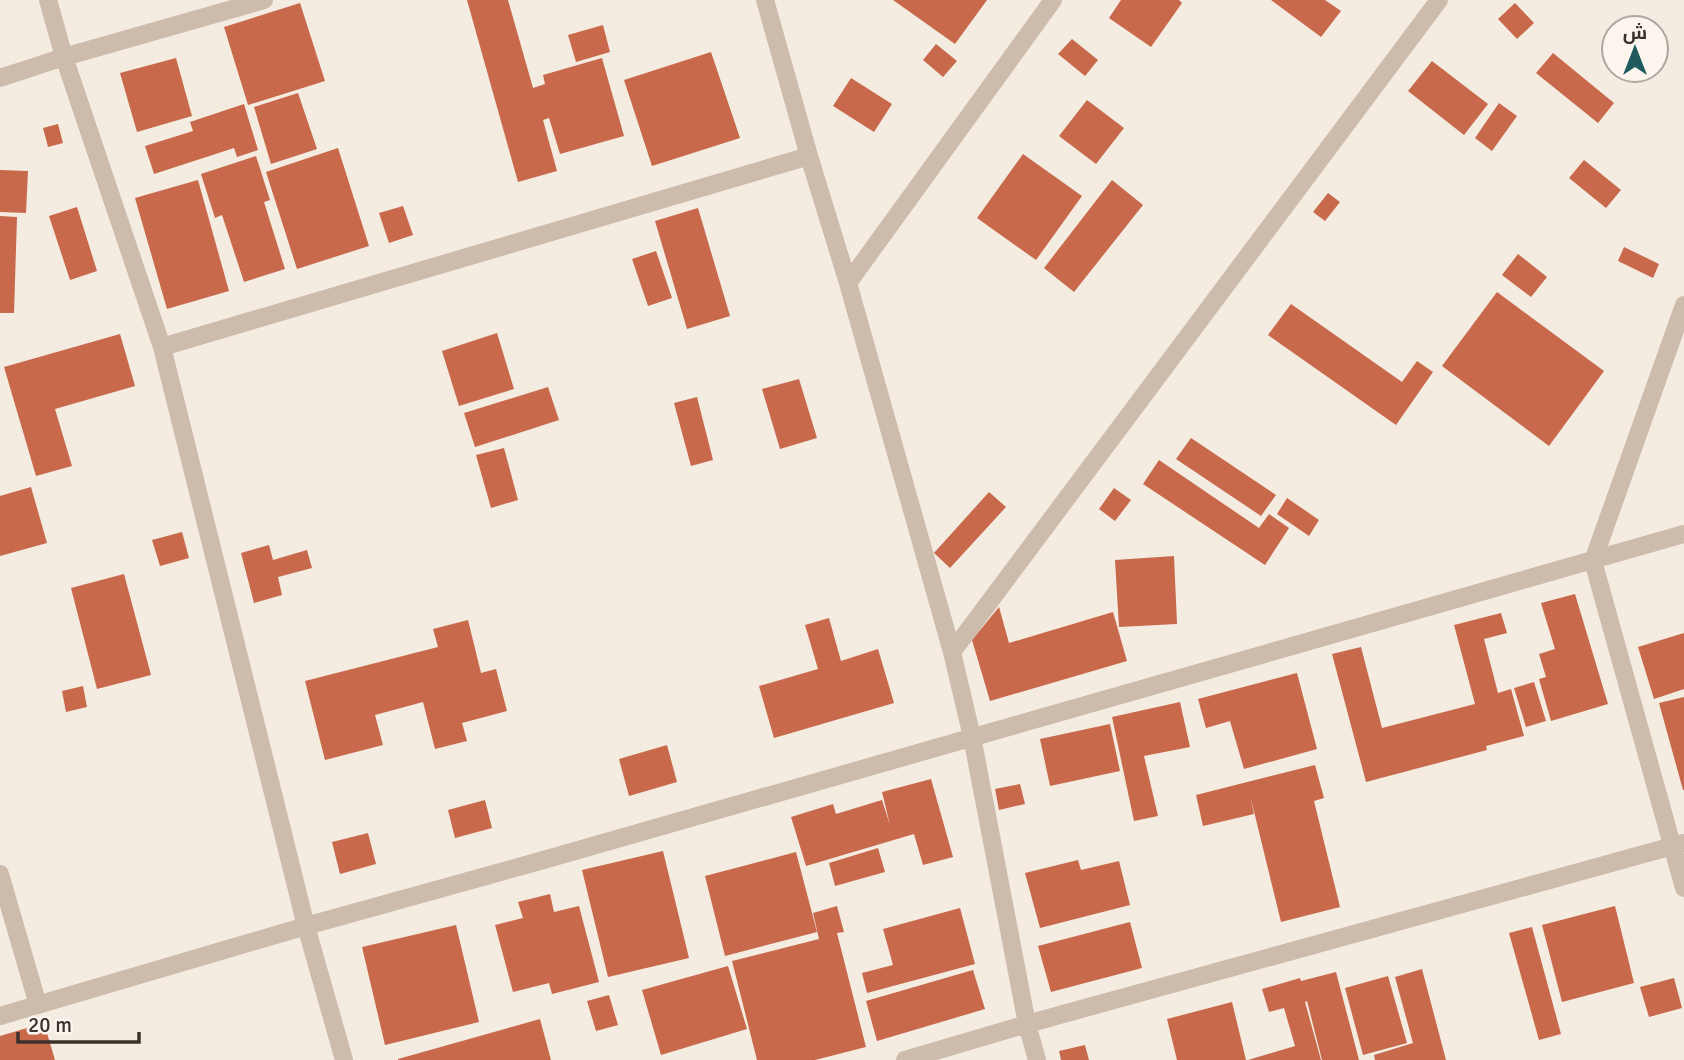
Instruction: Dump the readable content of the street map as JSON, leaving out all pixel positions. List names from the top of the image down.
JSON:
{
  "scale_bar": "20 m",
  "north": "top"
}
